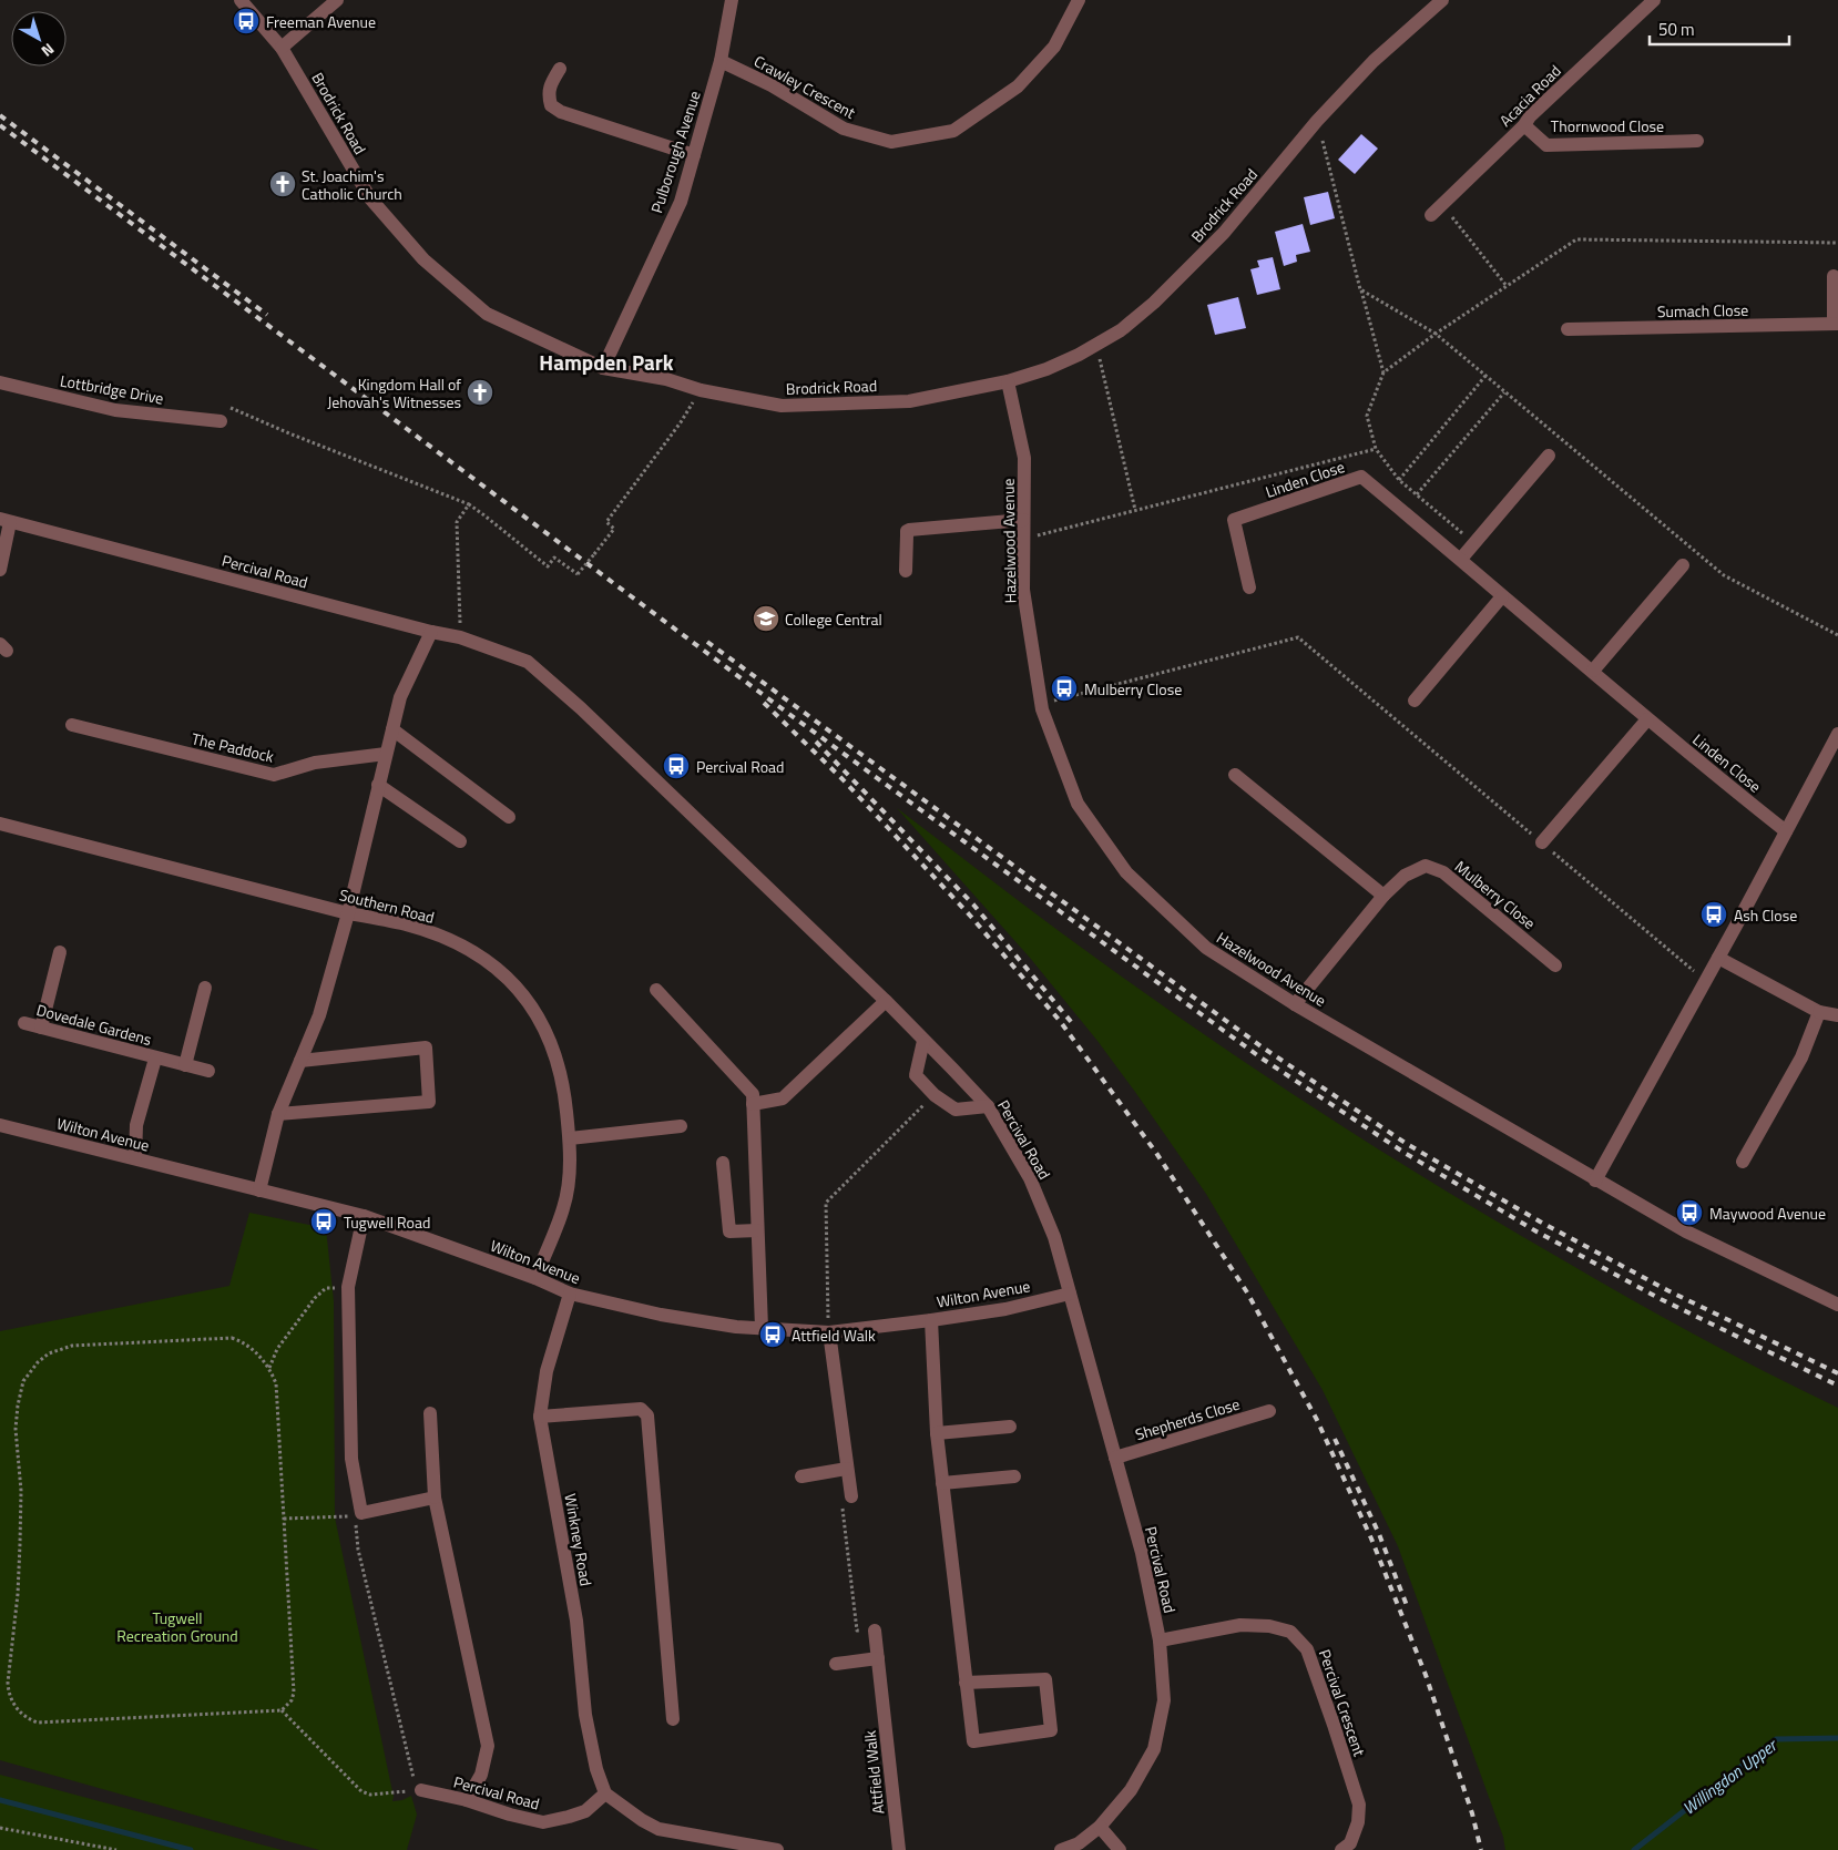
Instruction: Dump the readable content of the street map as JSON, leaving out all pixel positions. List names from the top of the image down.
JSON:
{
  "streets": {
    "street": [
      "Crawley Crescent",
      "Acacia Road",
      "Brodrick Road",
      "Thornwood Close",
      "Pulborough Avenue",
      "Sumach Close",
      "Lottbridge Drive",
      "Linden Close",
      "Hazelwood Avenue",
      "Percival Road",
      "The Paddock",
      "Mulberry Close",
      "Southern Road",
      "Dovedale Gardens",
      "Wilton Avenue",
      "Shepherds Close",
      "Winkney Road",
      "Percival Crescent",
      "Attfield Walk"
    ]
  },
  "crossings": [
    ["Crawley Crescent", "Pulborough Avenue"],
    ["Acacia Road", "Thornwood Close"],
    ["Brodrick Road", "Pulborough Avenue"],
    ["Brodrick Road", "Hazelwood Avenue"],
    ["Hazelwood Avenue", "Mulberry Close"],
    ["Percival Road", "Wilton Avenue"],
    ["Percival Road", "Shepherds Close"],
    ["Percival Road", "Winkney Road"],
    ["Percival Road", "Percival Crescent"],
    ["Southern Road", "Wilton Avenue"],
    ["Dovedale Gardens", "Wilton Avenue"],
    ["Wilton Avenue", "Winkney Road"]
  ],
  "districts": ["Hampden Park"],
  "water": ["Willingdon Upper"],
  "parks": ["Tugwell Recreation Ground"],
  "places": {
    "bus stop": [
      "Freeman Avenue",
      "Mulberry Close",
      "Percival Road",
      "Ash Close",
      "Maywood Avenue",
      "Tugwell Road",
      "Attfield Walk"
    ],
    "church": ["St. Joachim's Catholic Church", "Kingdom Hall of Jehovah's Witnesses"],
    "school or university": ["College Central"]
  },
  "scale_bar": "50 m",
  "north": "bottom right"
}
